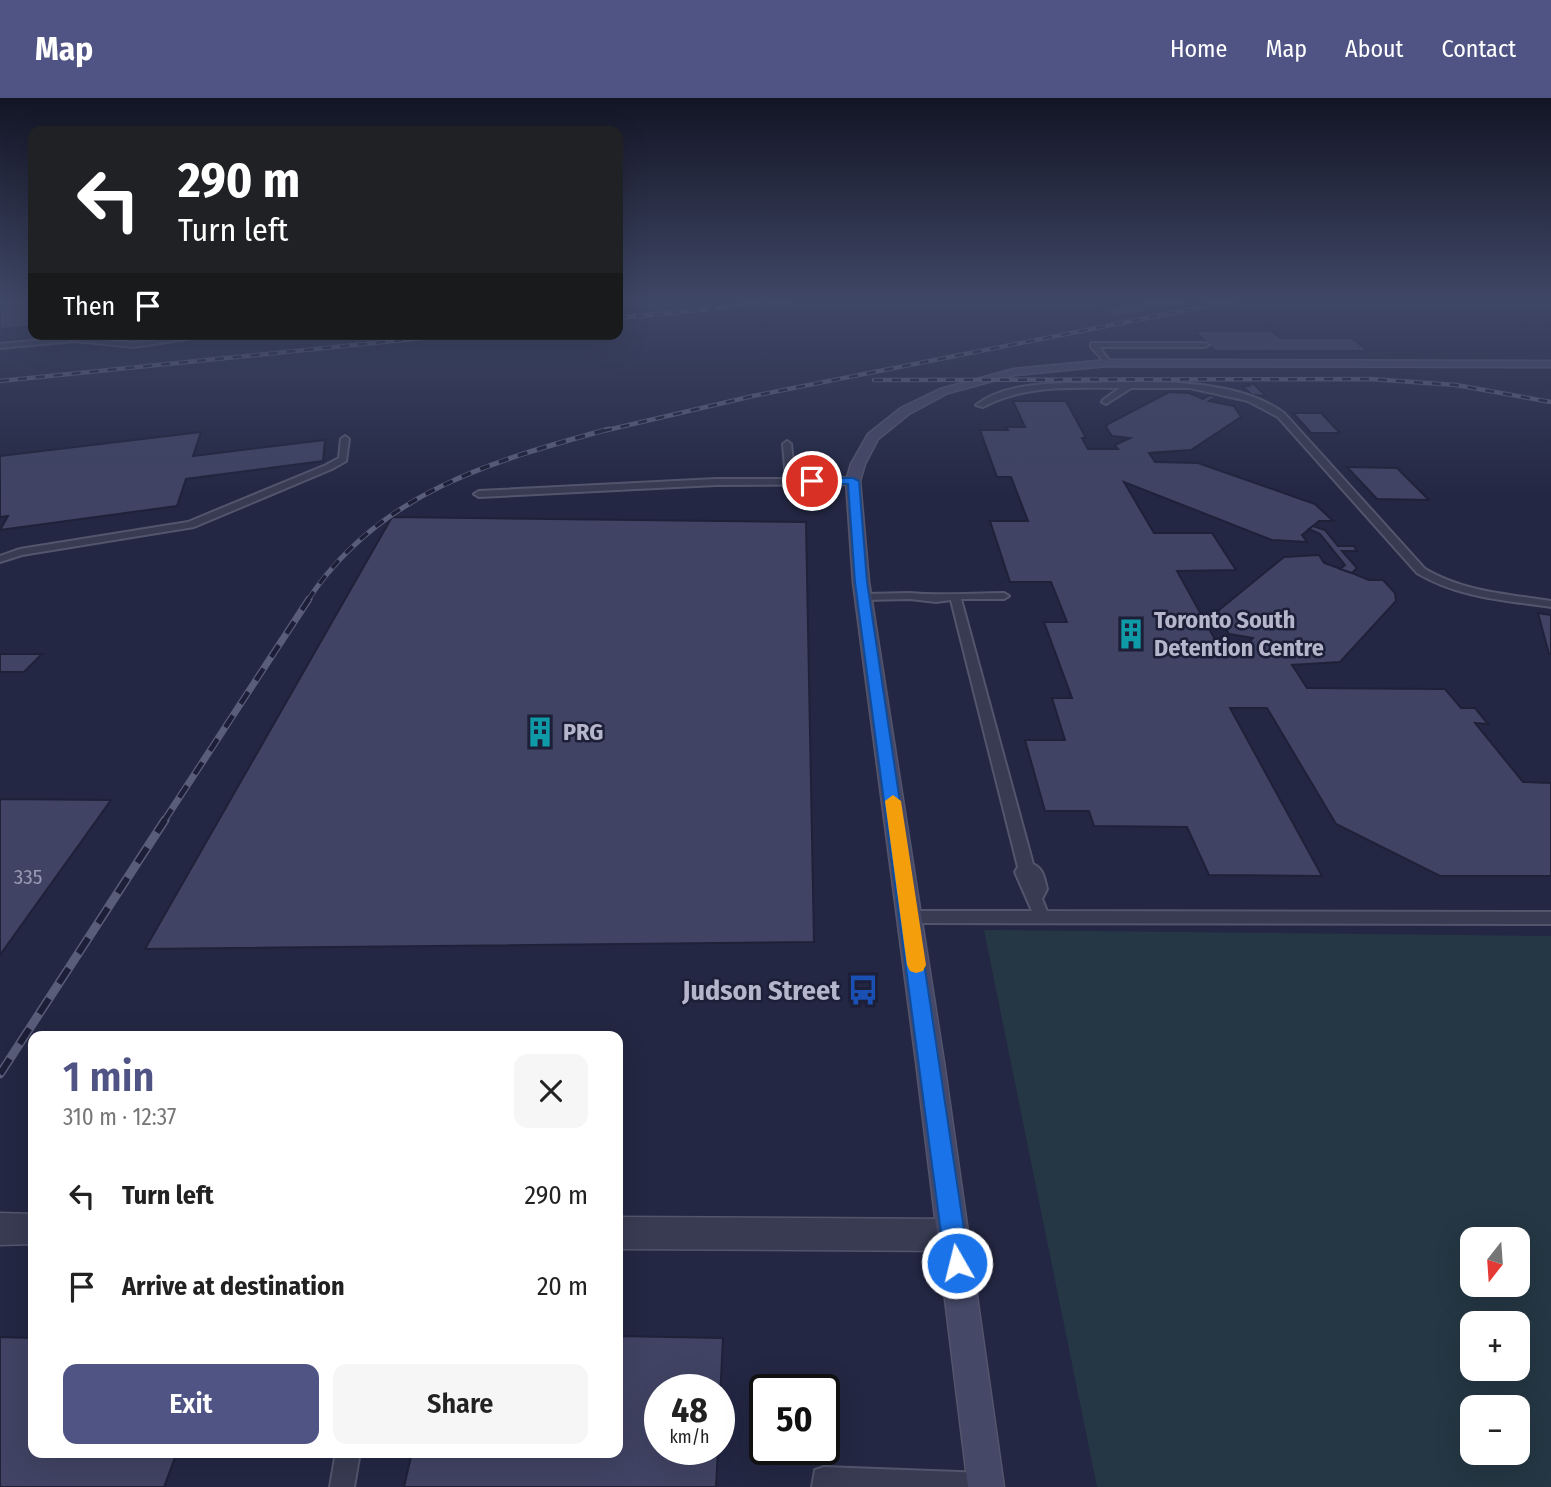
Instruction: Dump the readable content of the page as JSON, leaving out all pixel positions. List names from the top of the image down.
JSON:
{
  "places": {
    "building": ["Toronto South Detention Centre", "PRG"],
    "bus stop": ["Judson Street"]
  },
  "house_numbers": ["335"],
  "north": "bottom",
  "page": {
    "header": "Map",
    "nav": [
      "Home",
      "Map",
      "About",
      "Contact"
    ],
    "turn": ["290 m", "Turn left"],
    "then": "Then",
    "heading": ["1 min", "310 m · 12:37"],
    "list": [
      {
        "name": "Turn left",
        "value": "290 m"
      },
      {
        "name": "Arrive at destination",
        "value": "20 m"
      }
    ],
    "map_buttons": ["+", "−"],
    "buttons": ["Exit", "Share"],
    "speed": "48 km/h",
    "limit": "50"
  }
}
